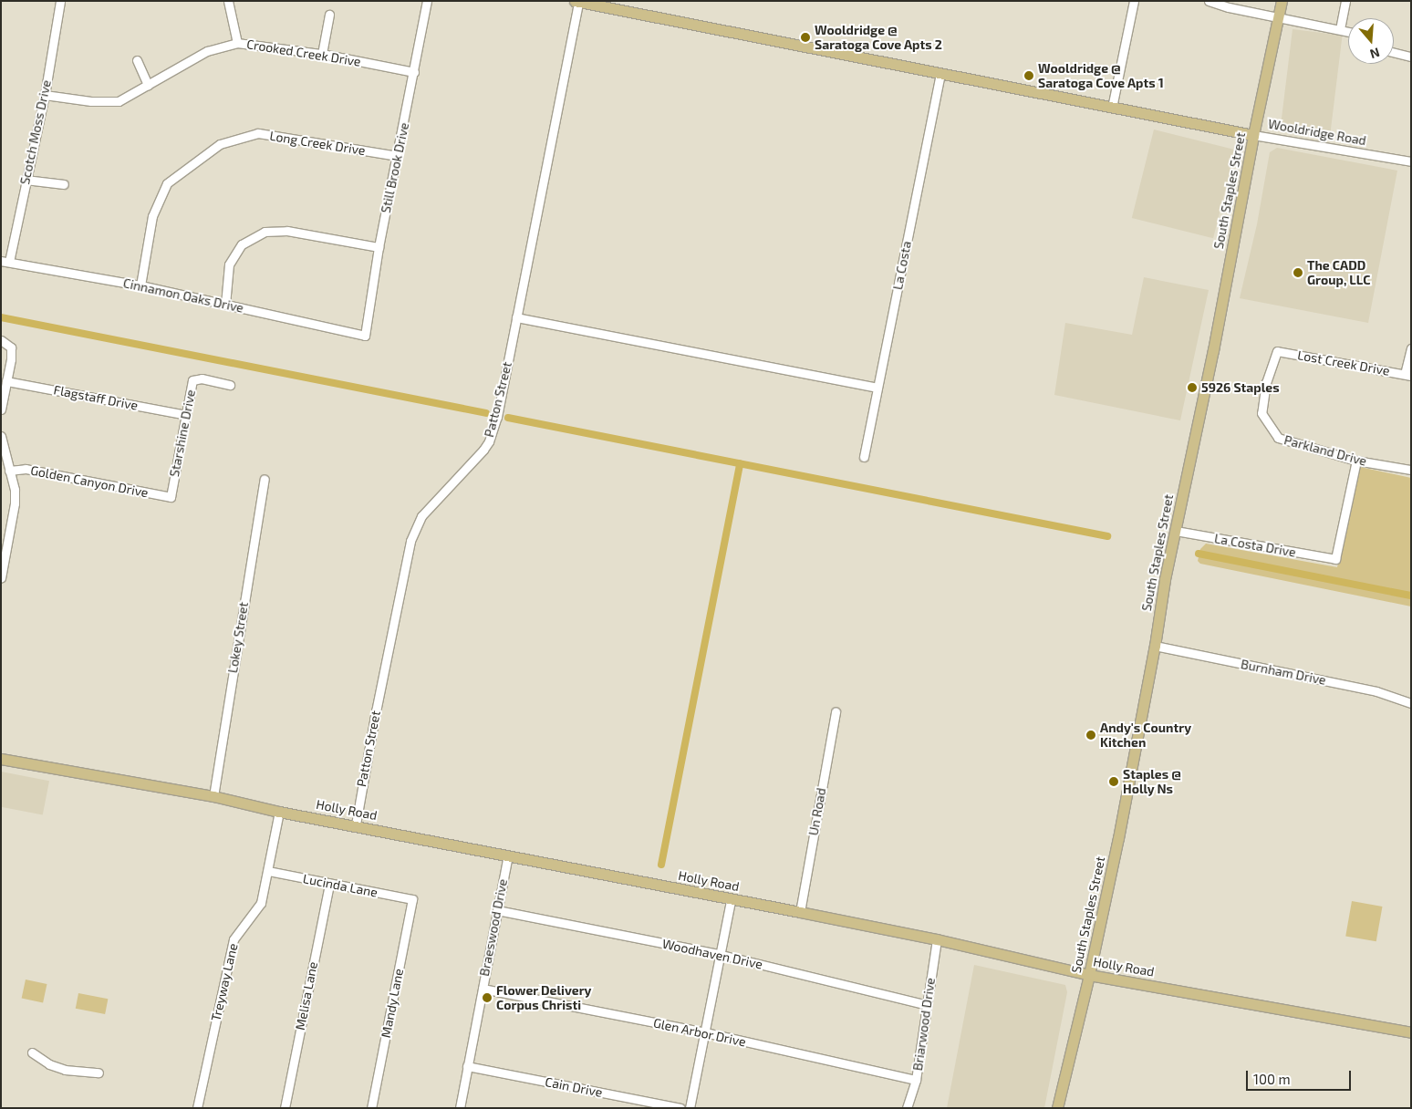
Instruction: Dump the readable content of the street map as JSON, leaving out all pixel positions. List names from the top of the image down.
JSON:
{
  "streets": {
    "main road": ["Wooldridge Road", "South Staples Street", "Holly Road"],
    "street": [
      "Crooked Creek Drive",
      "Scotch Moss Drive",
      "Long Creek Drive",
      "Still Brook Drive",
      "La Costa",
      "Cinnamon Oaks Drive",
      "Lost Creek Drive",
      "Flagstaff Drive",
      "Patton Street",
      "Starshine Drive",
      "Parkland Drive",
      "Golden Canyon Drive",
      "La Costa Drive",
      "Lokey Street",
      "Burnham Drive",
      "Un Road",
      "Lucinda Lane",
      "Braeswood Drive",
      "Woodhaven Drive",
      "Treyway Lane",
      "Melisa Lane",
      "Mandy Lane",
      "Briarwood Drive",
      "Glen Arbor Drive",
      "Cain Drive"
    ]
  },
  "crossings": [
    ["Crooked Creek Drive", "Scotch Moss Drive"],
    ["Crooked Creek Drive", "Still Brook Drive"],
    ["Scotch Moss Drive", "Cinnamon Oaks Drive"],
    ["Wooldridge Road", "South Staples Street"],
    ["Wooldridge Road", "La Costa"],
    ["Wooldridge Road", "Patton Street"],
    ["Long Creek Drive", "Still Brook Drive"],
    ["Long Creek Drive", "Cinnamon Oaks Drive"],
    ["Still Brook Drive", "Cinnamon Oaks Drive"],
    ["South Staples Street", "La Costa Drive"],
    ["South Staples Street", "Burnham Drive"],
    ["South Staples Street", "Holly Road"],
    ["Lost Creek Drive", "Parkland Drive"],
    ["Flagstaff Drive", "Starshine Drive"],
    ["Patton Street", "Holly Road"],
    ["Starshine Drive", "Golden Canyon Drive"],
    ["Parkland Drive", "La Costa Drive"],
    ["Lokey Street", "Holly Road"],
    ["Holly Road", "Un Road"],
    ["Holly Road", "Braeswood Drive"],
    ["Holly Road", "Treyway Lane"],
    ["Holly Road", "Briarwood Drive"],
    ["Lucinda Lane", "Treyway Lane"],
    ["Lucinda Lane", "Melisa Lane"],
    ["Lucinda Lane", "Mandy Lane"],
    ["Braeswood Drive", "Woodhaven Drive"],
    ["Braeswood Drive", "Glen Arbor Drive"],
    ["Braeswood Drive", "Cain Drive"],
    ["Woodhaven Drive", "Briarwood Drive"],
    ["Briarwood Drive", "Glen Arbor Drive"]
  ],
  "places": [
    "Wooldridge @ Saratoga Cove Apts 2",
    "Wooldridge @ Saratoga Cove Apts 1",
    "The CADD Group, LLC",
    "5926 Staples",
    "Andy's Country Kitchen",
    "Staples @ Holly Ns",
    "Flower Delivery Corpus Christi"
  ],
  "scale_bar": "100 m",
  "north": "bottom"
}
